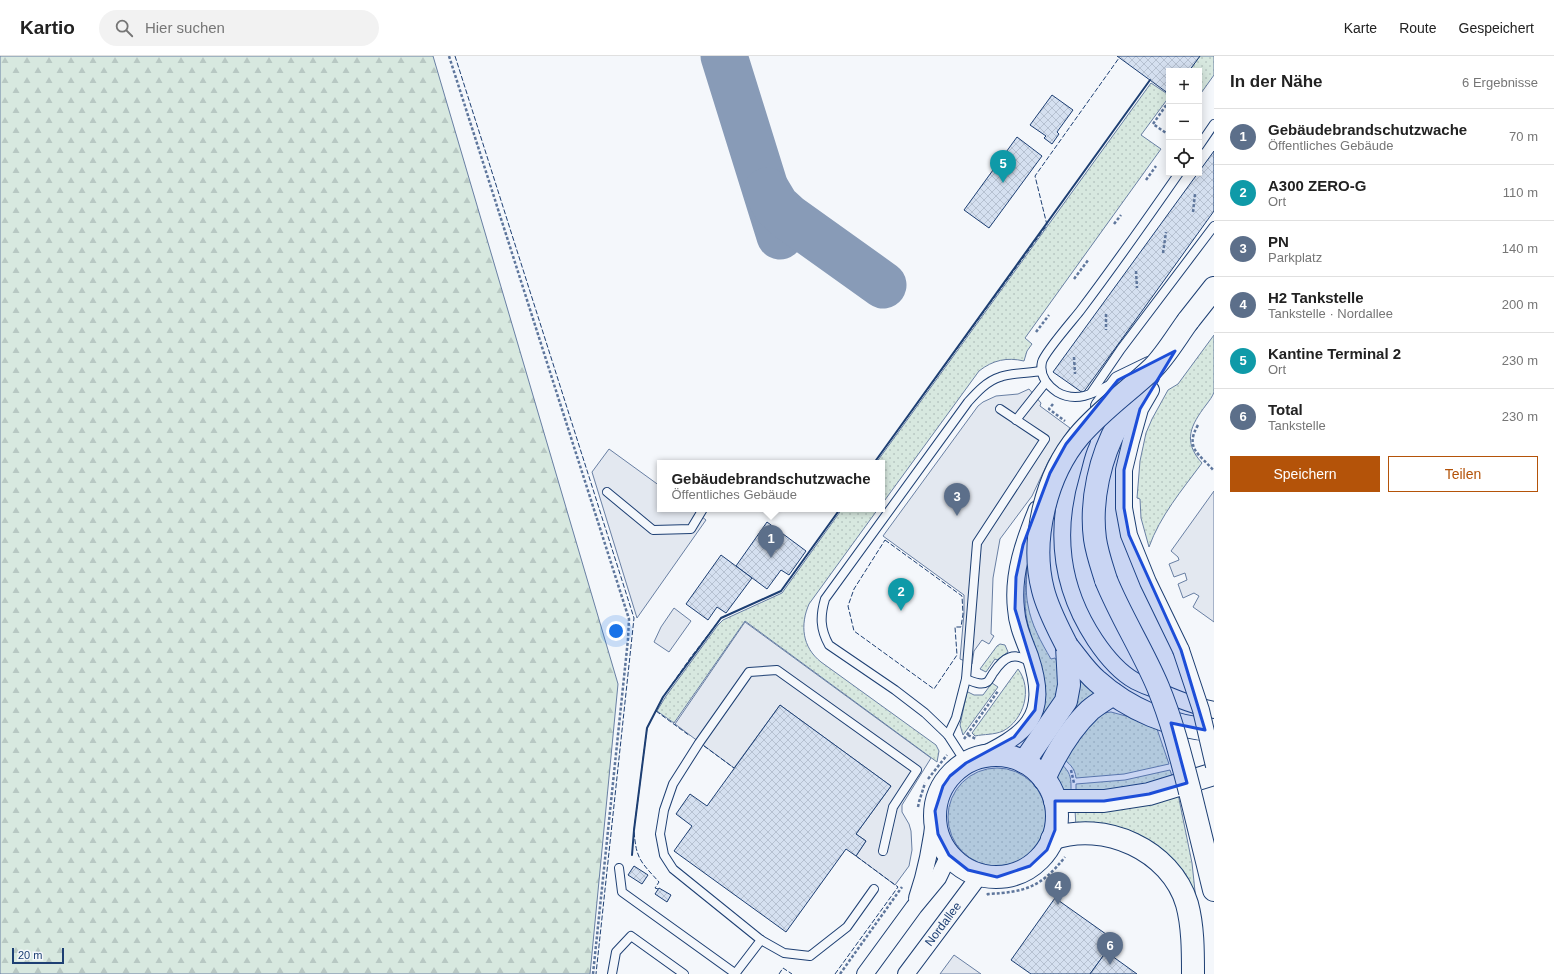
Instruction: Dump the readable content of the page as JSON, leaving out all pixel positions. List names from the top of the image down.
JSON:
{
  "streets": {
    "street": ["Nordallee"]
  },
  "scale_bar": "20 m",
  "page": {
    "header": "Kartio",
    "search": "Hier suchen",
    "nav": ["Karte", "Route", "Gespeichert"],
    "heading": ["In der Nähe", "6 Ergebnisse"],
    "map_buttons": ["+", "−"],
    "list": [
      {
        "mark": "1",
        "name": "Gebäudebrandschutzwache",
        "note": "Öffentliches Gebäude",
        "value": "70 m"
      },
      {
        "mark": "2",
        "name": "A300 ZERO-G",
        "note": "Ort",
        "value": "110 m"
      },
      {
        "mark": "3",
        "name": "PN",
        "note": "Parkplatz",
        "value": "140 m"
      },
      {
        "mark": "4",
        "name": "H2 Tankstelle",
        "note": "Tankstelle · Nordallee",
        "value": "200 m"
      },
      {
        "mark": "5",
        "name": "Kantine Terminal 2",
        "note": "Ort",
        "value": "230 m"
      },
      {
        "mark": "6",
        "name": "Total",
        "note": "Tankstelle",
        "value": "230 m"
      }
    ],
    "pins": [
      "5",
      "3",
      "1",
      "2",
      "4",
      "6"
    ],
    "buttons": ["Speichern", "Teilen"],
    "popup": ["Gebäudebrandschutzwache", "Öffentliches Gebäude"],
    "scale": "20 m"
  }
}
